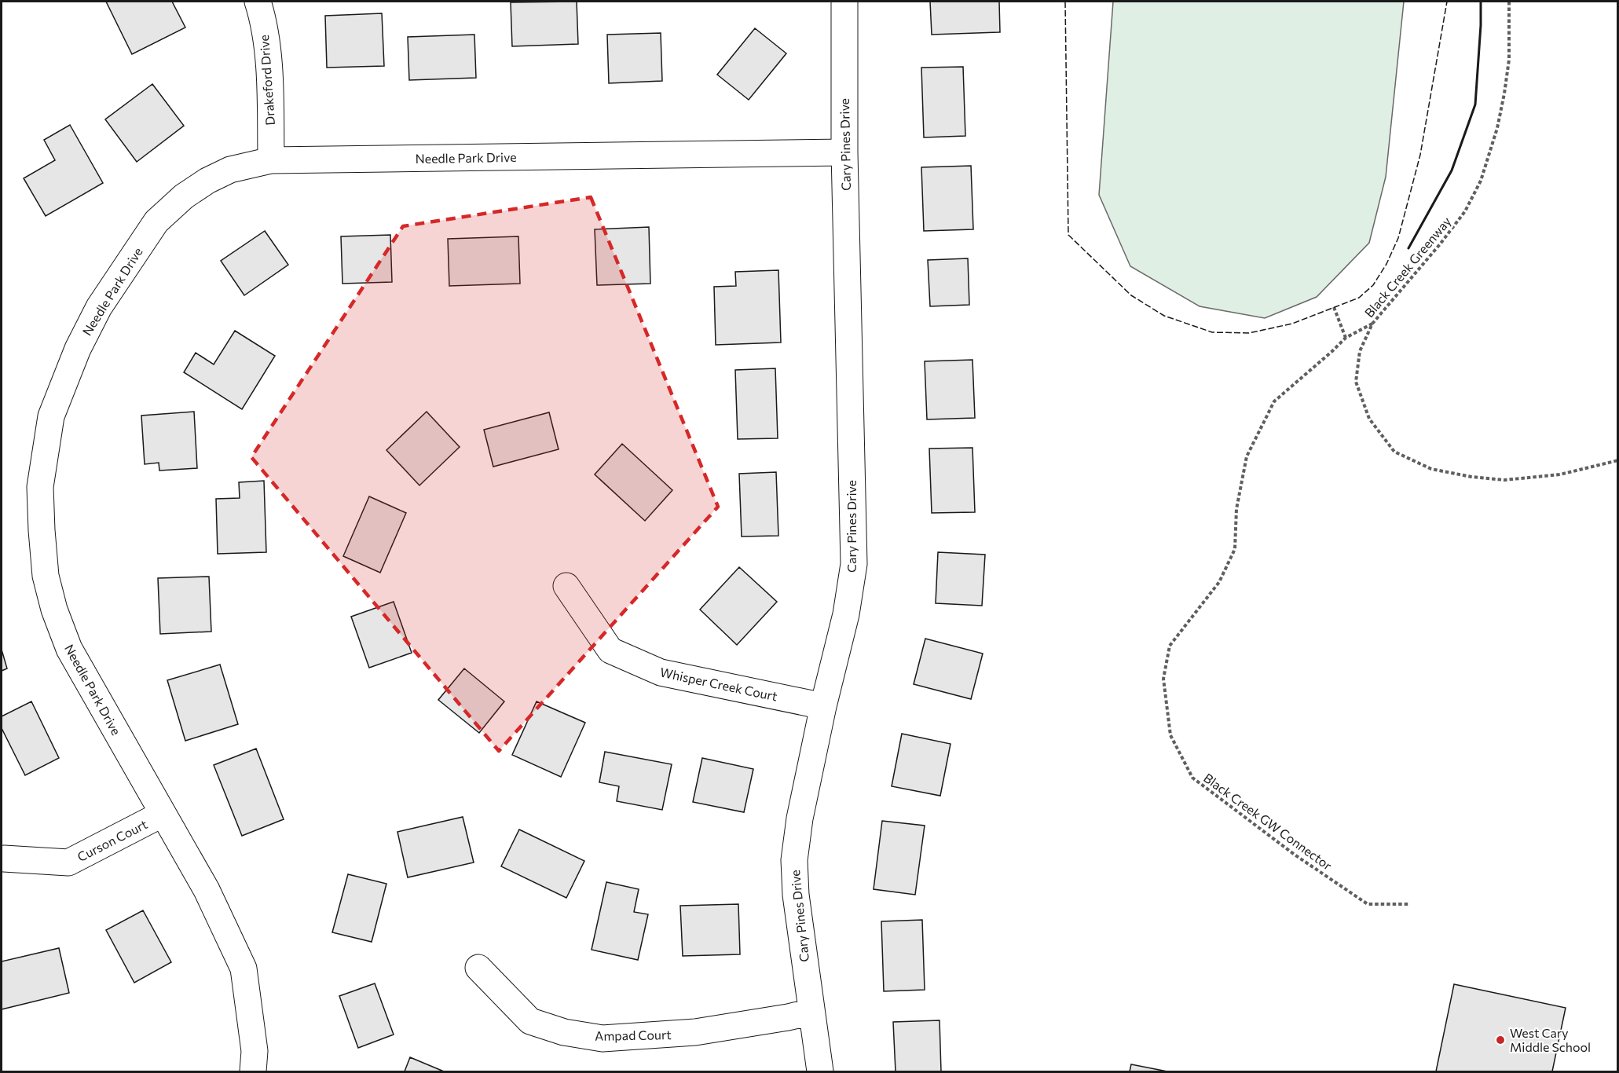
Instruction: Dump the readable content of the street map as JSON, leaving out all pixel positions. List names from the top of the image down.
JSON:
{
  "streets": {
    "street": [
      "Drakeford Drive",
      "Cary Pines Drive",
      "Needle Park Drive",
      "Whisper Creek Court",
      "Curson Court",
      "Ampad Court"
    ],
    "path": ["Black Creek Greenway", "Black Creek GW Connector"]
  },
  "crossings": [
    ["Drakeford Drive", "Needle Park Drive"],
    ["Cary Pines Drive", "Needle Park Drive"],
    ["Cary Pines Drive", "Whisper Creek Court"],
    ["Cary Pines Drive", "Ampad Court"],
    ["Needle Park Drive", "Curson Court"],
    ["Black Creek Greenway", "Black Creek GW Connector"]
  ],
  "places": ["West Cary Middle School"]
}
